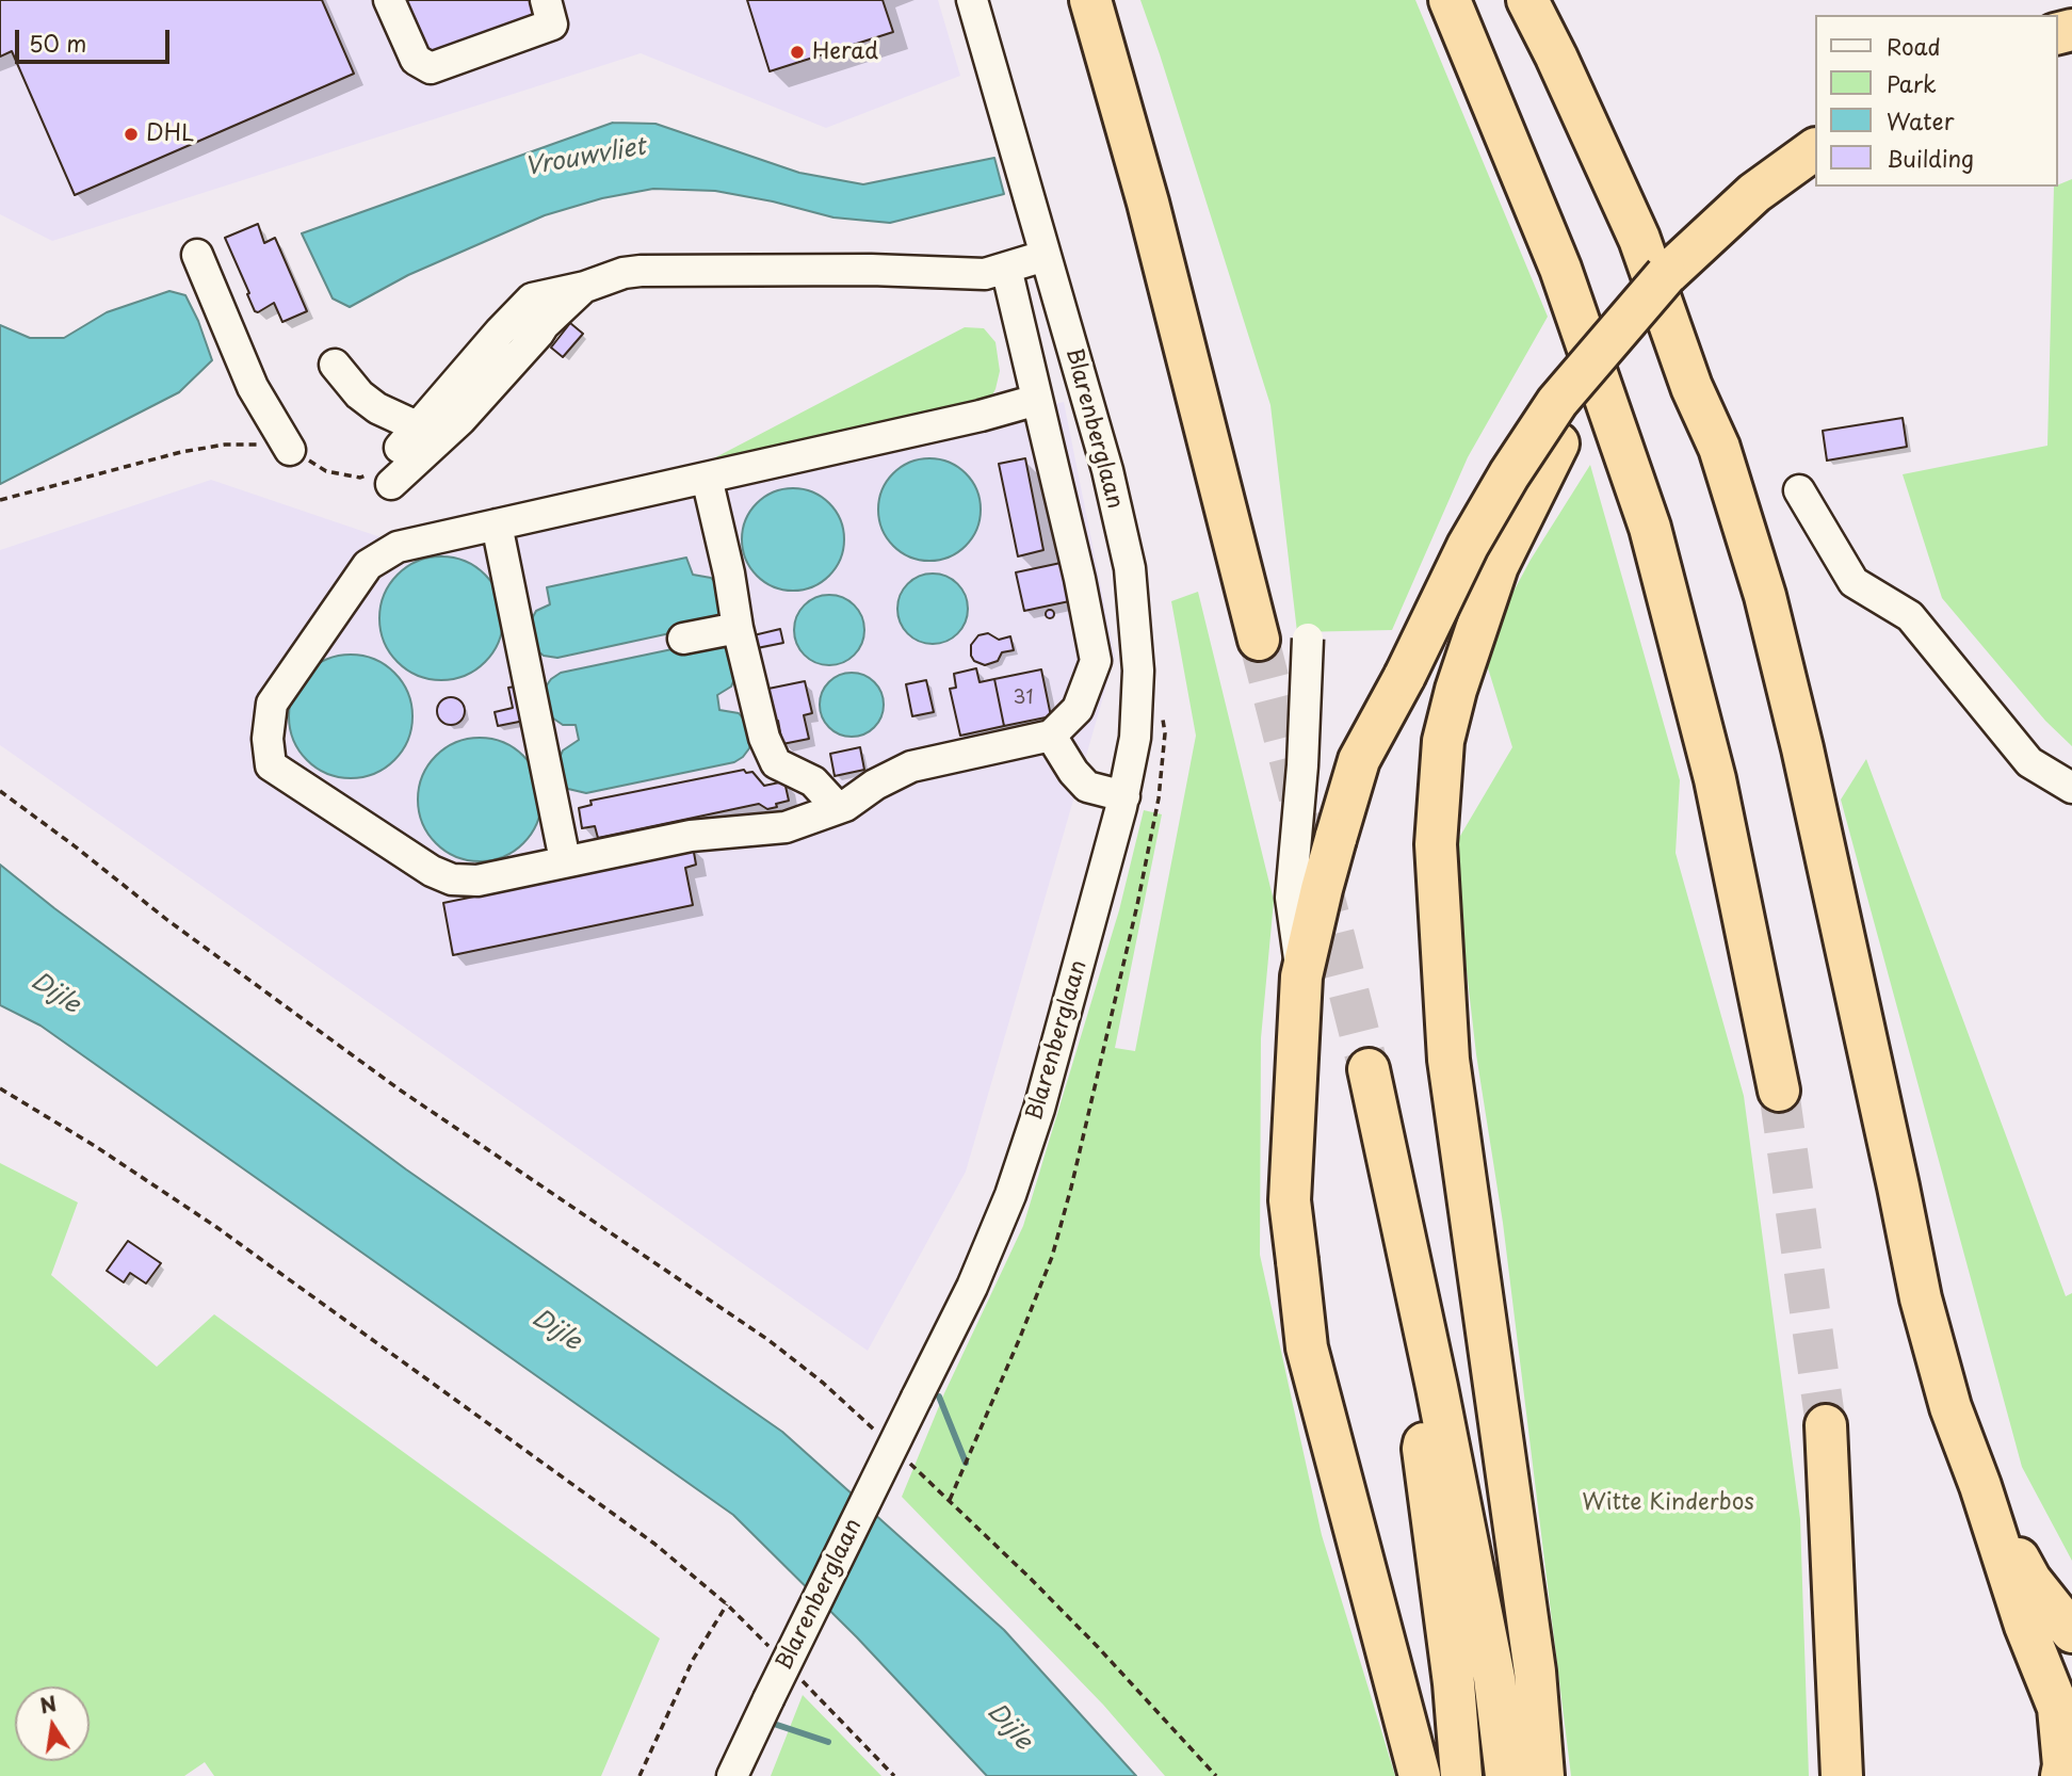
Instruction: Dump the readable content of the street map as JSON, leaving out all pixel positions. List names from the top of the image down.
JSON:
{
  "streets": {
    "street": ["Blarenberglaan"]
  },
  "water": ["Vrouwvliet", "Dijle"],
  "parks": ["Witte Kinderbos"],
  "places": ["Herad", "DHL"],
  "house_numbers": ["31"],
  "legend": [
    "Road",
    "Park",
    "Water",
    "Building"
  ],
  "scale_bar": "50 m",
  "north": "top"
}
